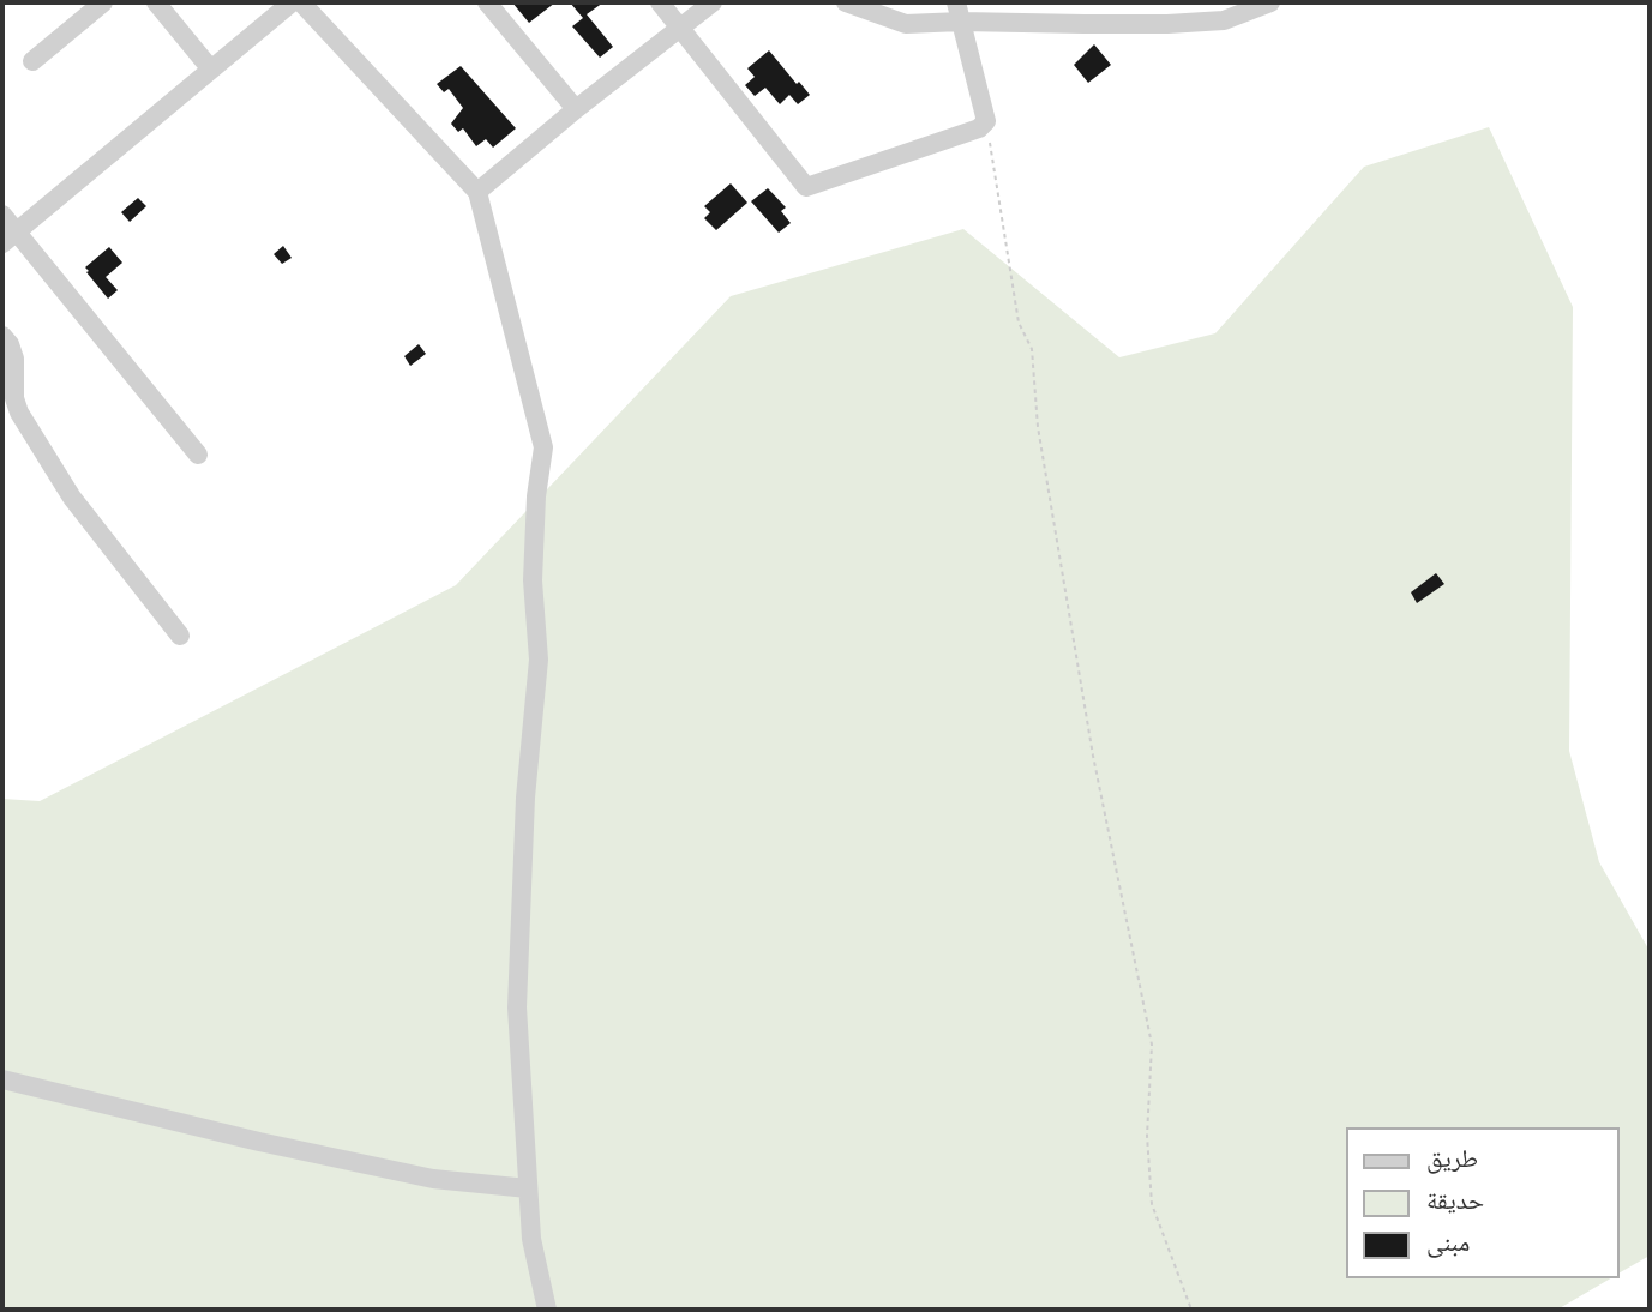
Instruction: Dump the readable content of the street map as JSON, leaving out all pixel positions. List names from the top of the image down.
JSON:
{
  "legend": ["طريق", "حديقة", "مبنى"]
}
